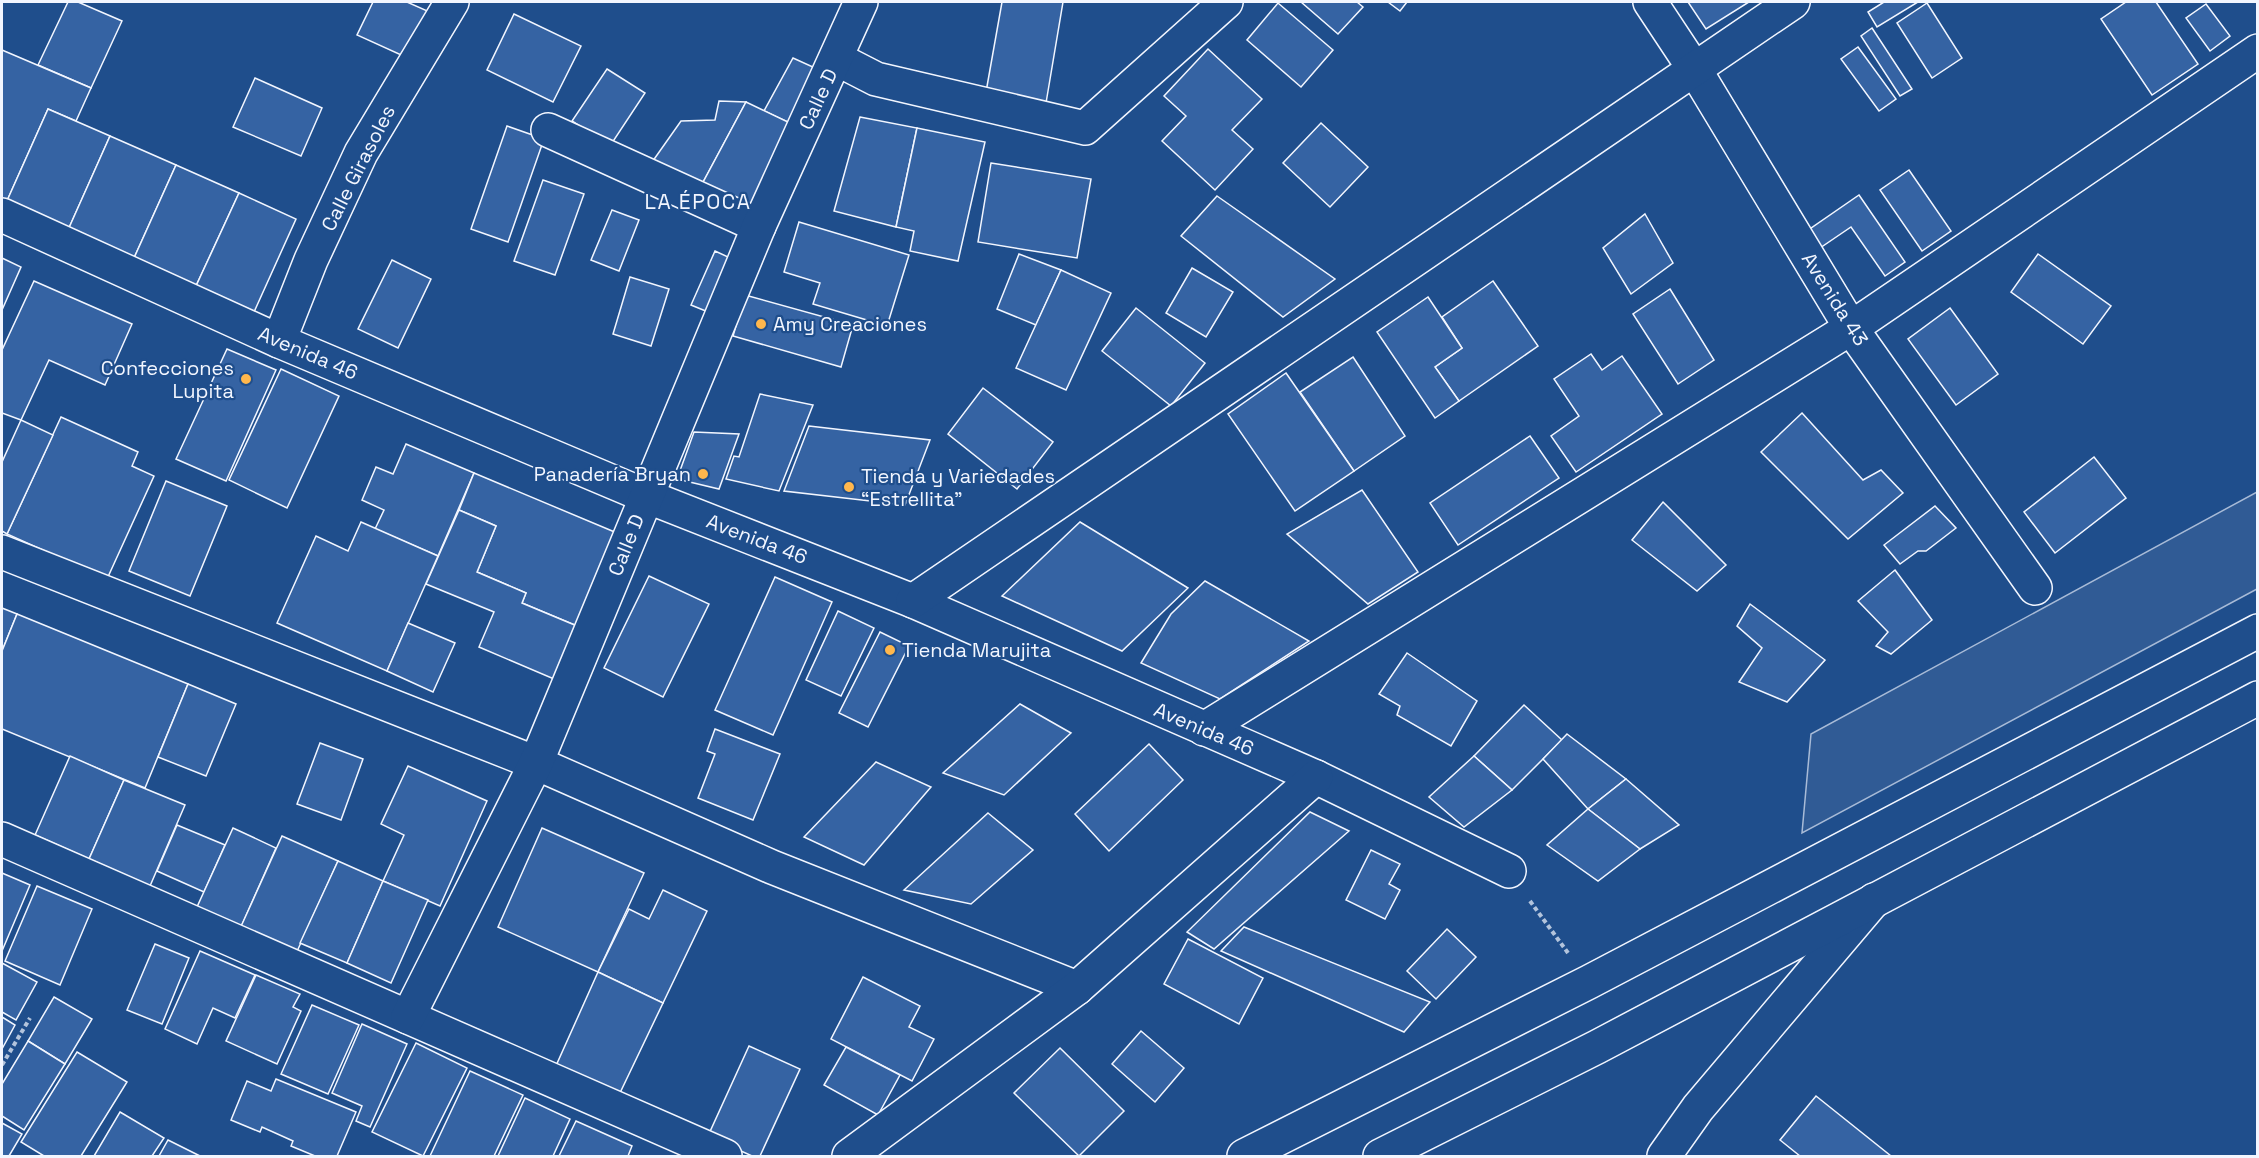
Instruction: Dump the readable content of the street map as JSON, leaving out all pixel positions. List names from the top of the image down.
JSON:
{
  "streets": {
    "street": [
      "Calle D",
      "Calle Girasoles",
      "Avenida 43",
      "Avenida 46"
    ]
  },
  "crossings": [
    ["Calle D", "Avenida 46"],
    ["Calle Girasoles", "Avenida 46"]
  ],
  "districts": ["LA ÉPOCA"],
  "places": [
    "Amy Creaciones",
    "Confecciones Lupita",
    "Panadería Bryan",
    "Tienda y Variedades “Estrellita”",
    "Tienda Marujita"
  ]
}
